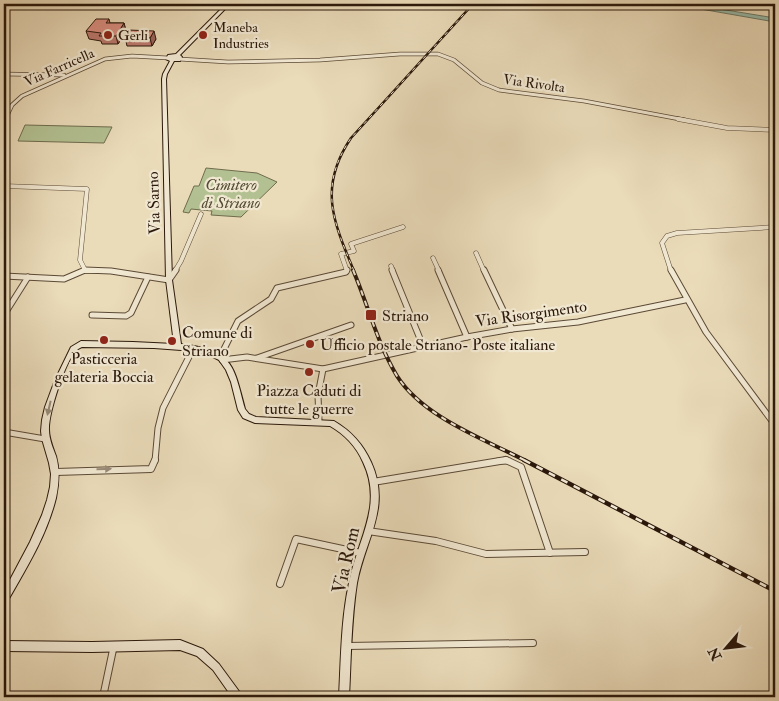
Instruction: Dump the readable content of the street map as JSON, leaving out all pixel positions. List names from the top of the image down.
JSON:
{
  "streets": {
    "main road": ["Via Sarno", "Via Risorgimento", "Via Rom"],
    "street": ["Via Farricella", "Via Rivolta"]
  },
  "crossings": [
    ["Via Farricella", "Via Sarno"],
    ["Via Sarno", "Via Risorgimento"],
    ["Via Risorgimento", "Via Rom"]
  ],
  "parks": ["Cimitero di Striano"],
  "places": {
    "other": [
      "Gerli",
      "Maneba Industries",
      "Pasticceria gelateria Boccia",
      "Comune di Striano",
      "Ufficio postale Striano- Poste italiane",
      "Piazza Caduti di tutte le guerre"
    ],
    "transit": ["Striano"]
  },
  "north": "bottom left"
}
